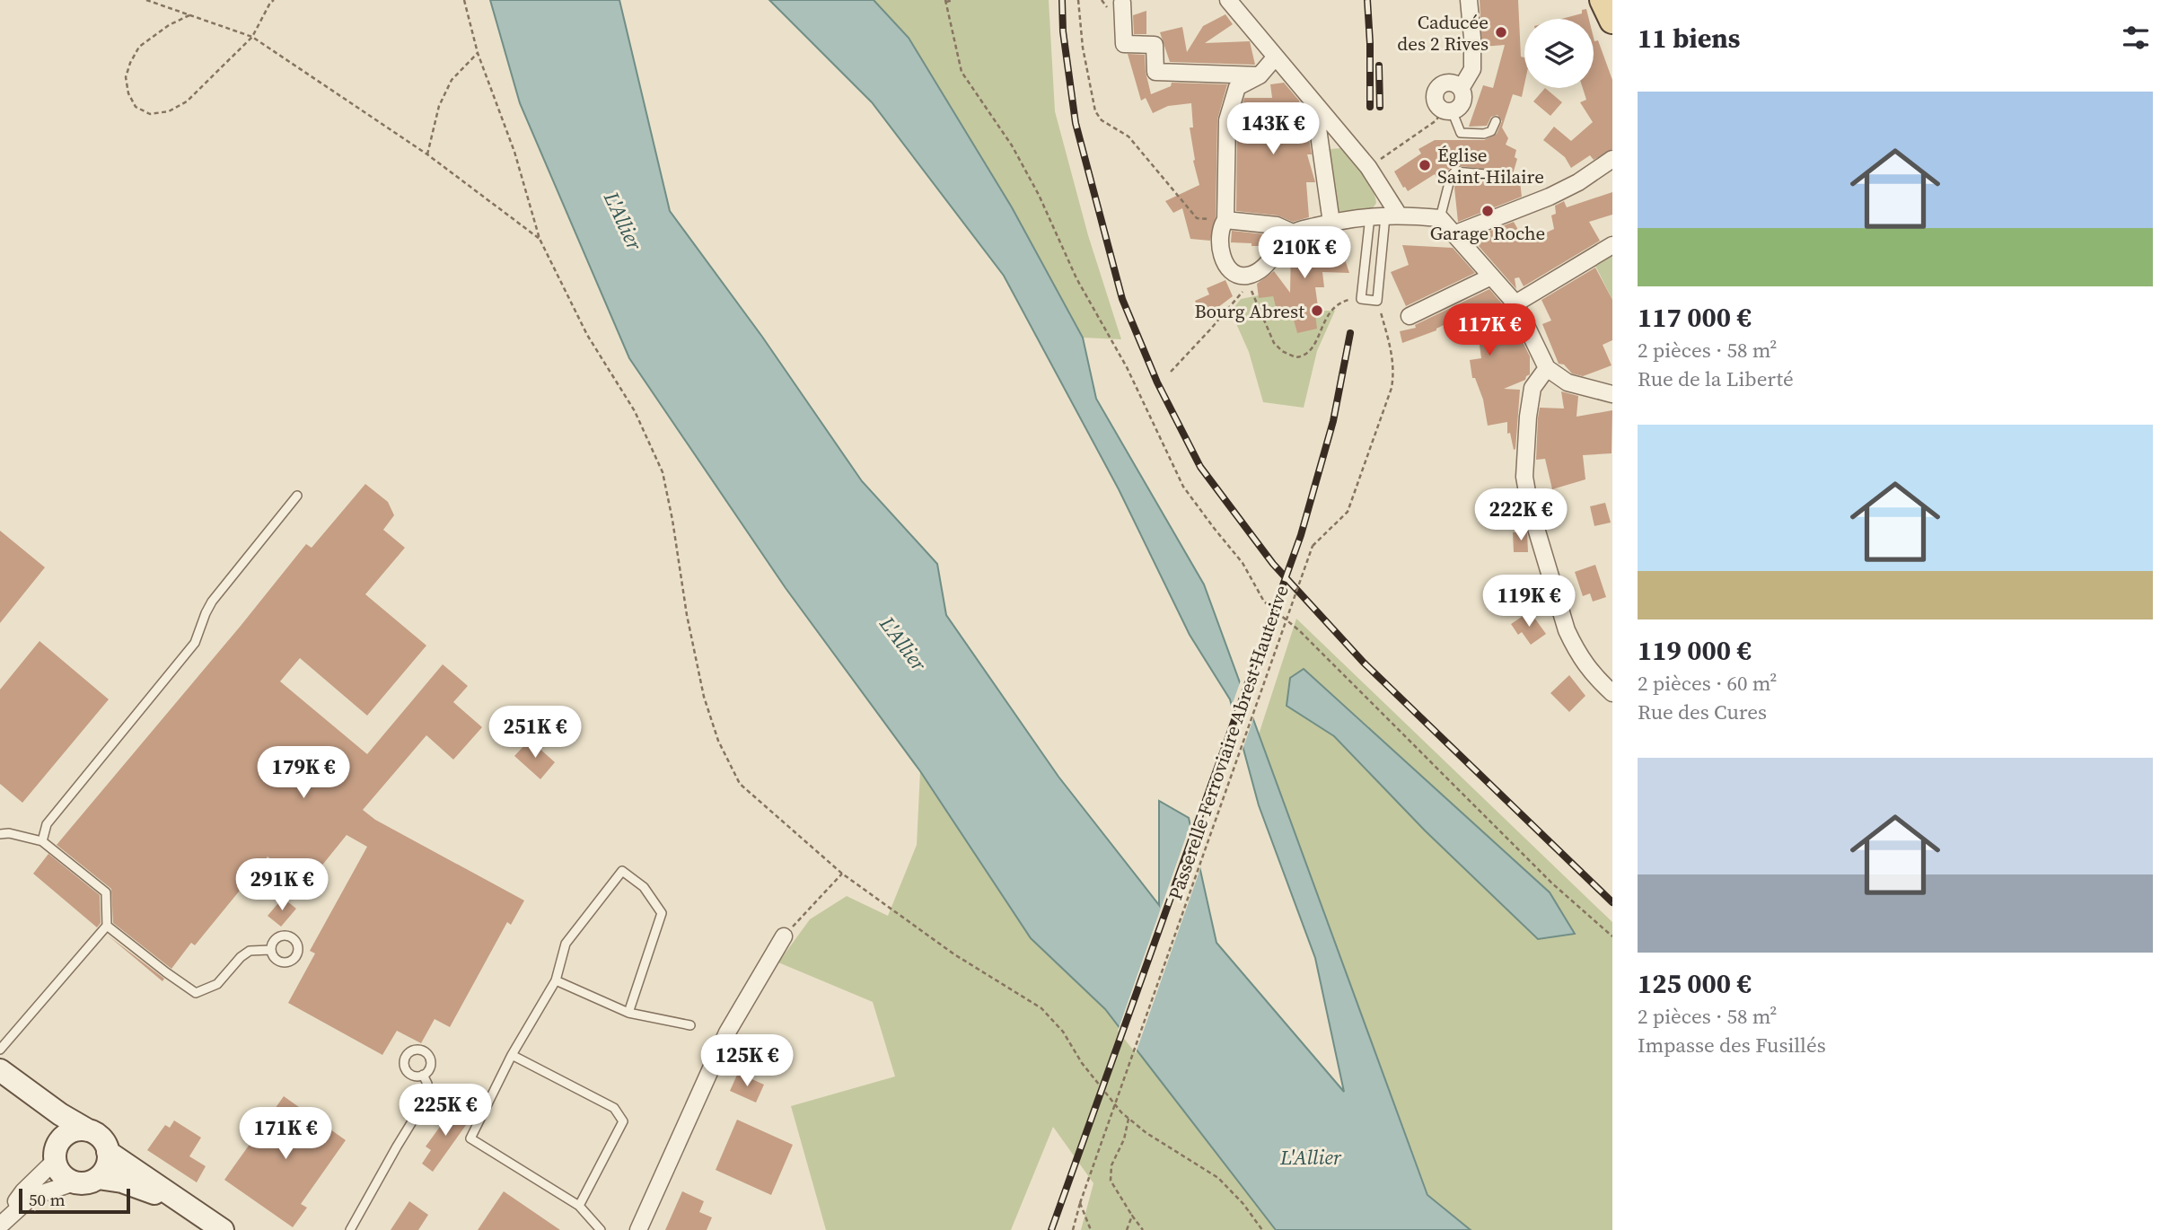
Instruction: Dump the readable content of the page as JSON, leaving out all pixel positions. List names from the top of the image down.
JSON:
{
  "streets": {
    "path": ["Passerelle Ferroviaire Abrest-Hauterive"]
  },
  "water": ["L'Allier"],
  "places": [
    "Caducée des 2 Rives",
    "Église Saint-Hilaire",
    "Garage Roche",
    "Bourg Abrest"
  ],
  "scale_bar": "50 m",
  "page": {
    "heading": "11 biens",
    "list": [
      {
        "name": "117 000 €",
        "note": "2 pièces · 58 m² · Rue de la Liberté"
      },
      {
        "name": "119 000 €",
        "note": "2 pièces · 60 m² · Rue des Cures"
      },
      {
        "name": "125 000 €",
        "note": "2 pièces · 58 m² · Impasse des Fusillés"
      }
    ],
    "price": [
      "143K €",
      "210K €",
      "117K €",
      "222K €",
      "119K €",
      "251K €",
      "179K €",
      "291K €",
      "125K €",
      "225K €",
      "171K €"
    ],
    "scale": "50 m"
  }
}
